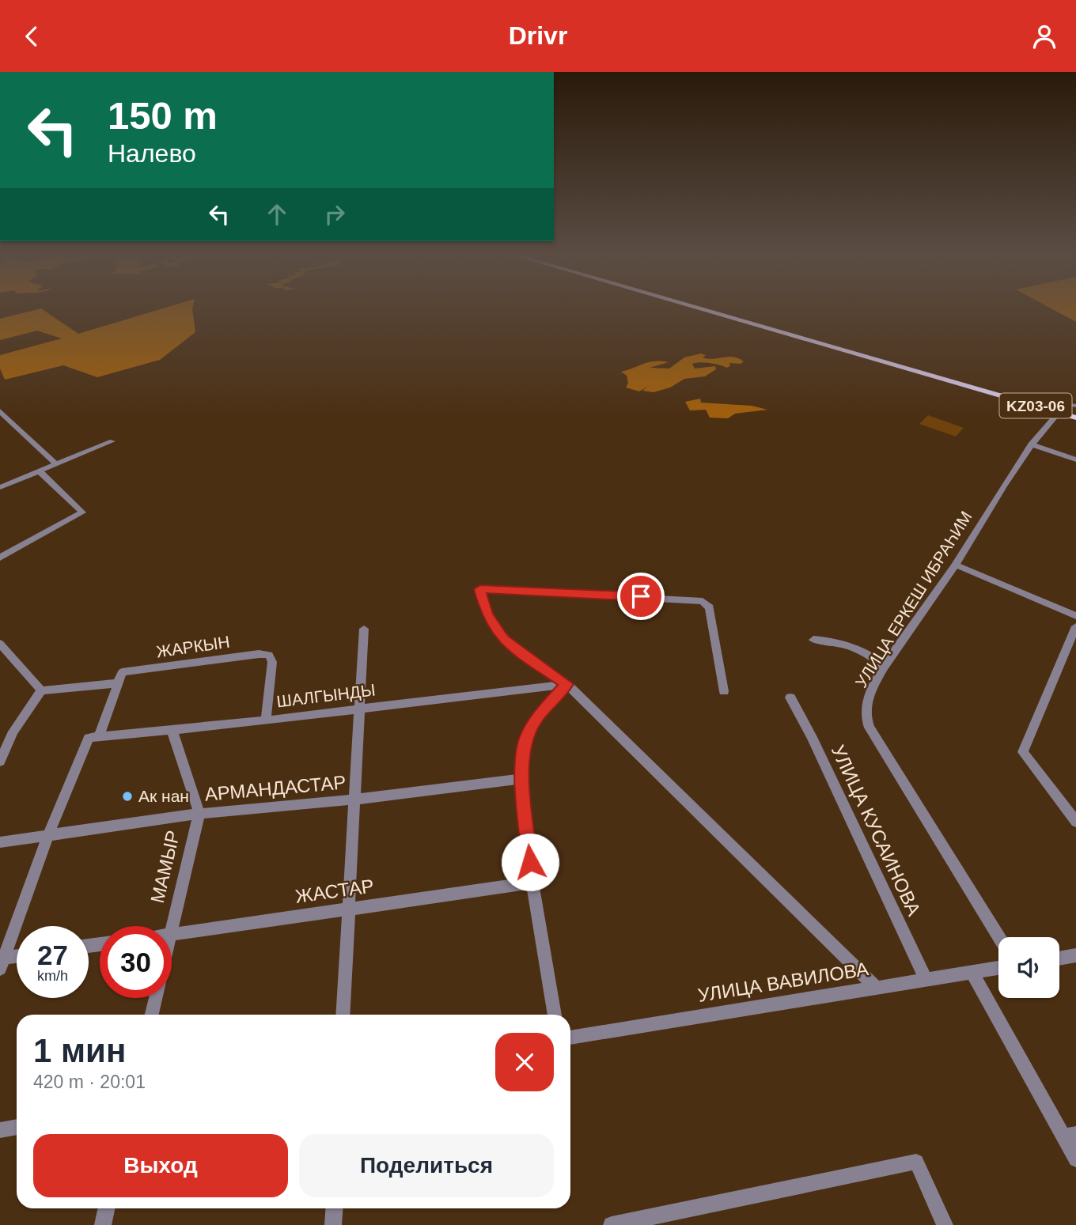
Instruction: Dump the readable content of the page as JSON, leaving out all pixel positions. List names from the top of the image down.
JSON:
{
  "streets": {
    "main road": ["KZ03-06"],
    "street": [
      "УЛИЦА ЕРКЕШ ИБРАҺИМ",
      "ЖАРКЫН",
      "ШАЛГЫНДЫ",
      "АРМАНДАСТАР",
      "УЛИЦА КУСАИНОВА",
      "МАМЫР",
      "ЖАСТАР",
      "УЛИЦА ВАВИЛОВА"
    ]
  },
  "crossings": [
    ["KZ03-06", "УЛИЦА ЕРКЕШ ИБРАҺИМ"],
    ["ЖАРКЫН", "ШАЛГЫНДЫ"],
    ["ШАЛГЫНДЫ", "МАМЫР"],
    ["АРМАНДАСТАР", "МАМЫР"],
    ["УЛИЦА КУСАИНОВА", "УЛИЦА ВАВИЛОВА"]
  ],
  "places": ["Ак нан"],
  "page": {
    "header": "Drivr",
    "turn": ["150 m", "Налево"],
    "speed": "27 km/h",
    "limit": "30",
    "heading": ["1 мин", "420 m · 20:01"],
    "buttons": ["Выход", "Поделиться"]
  }
}
